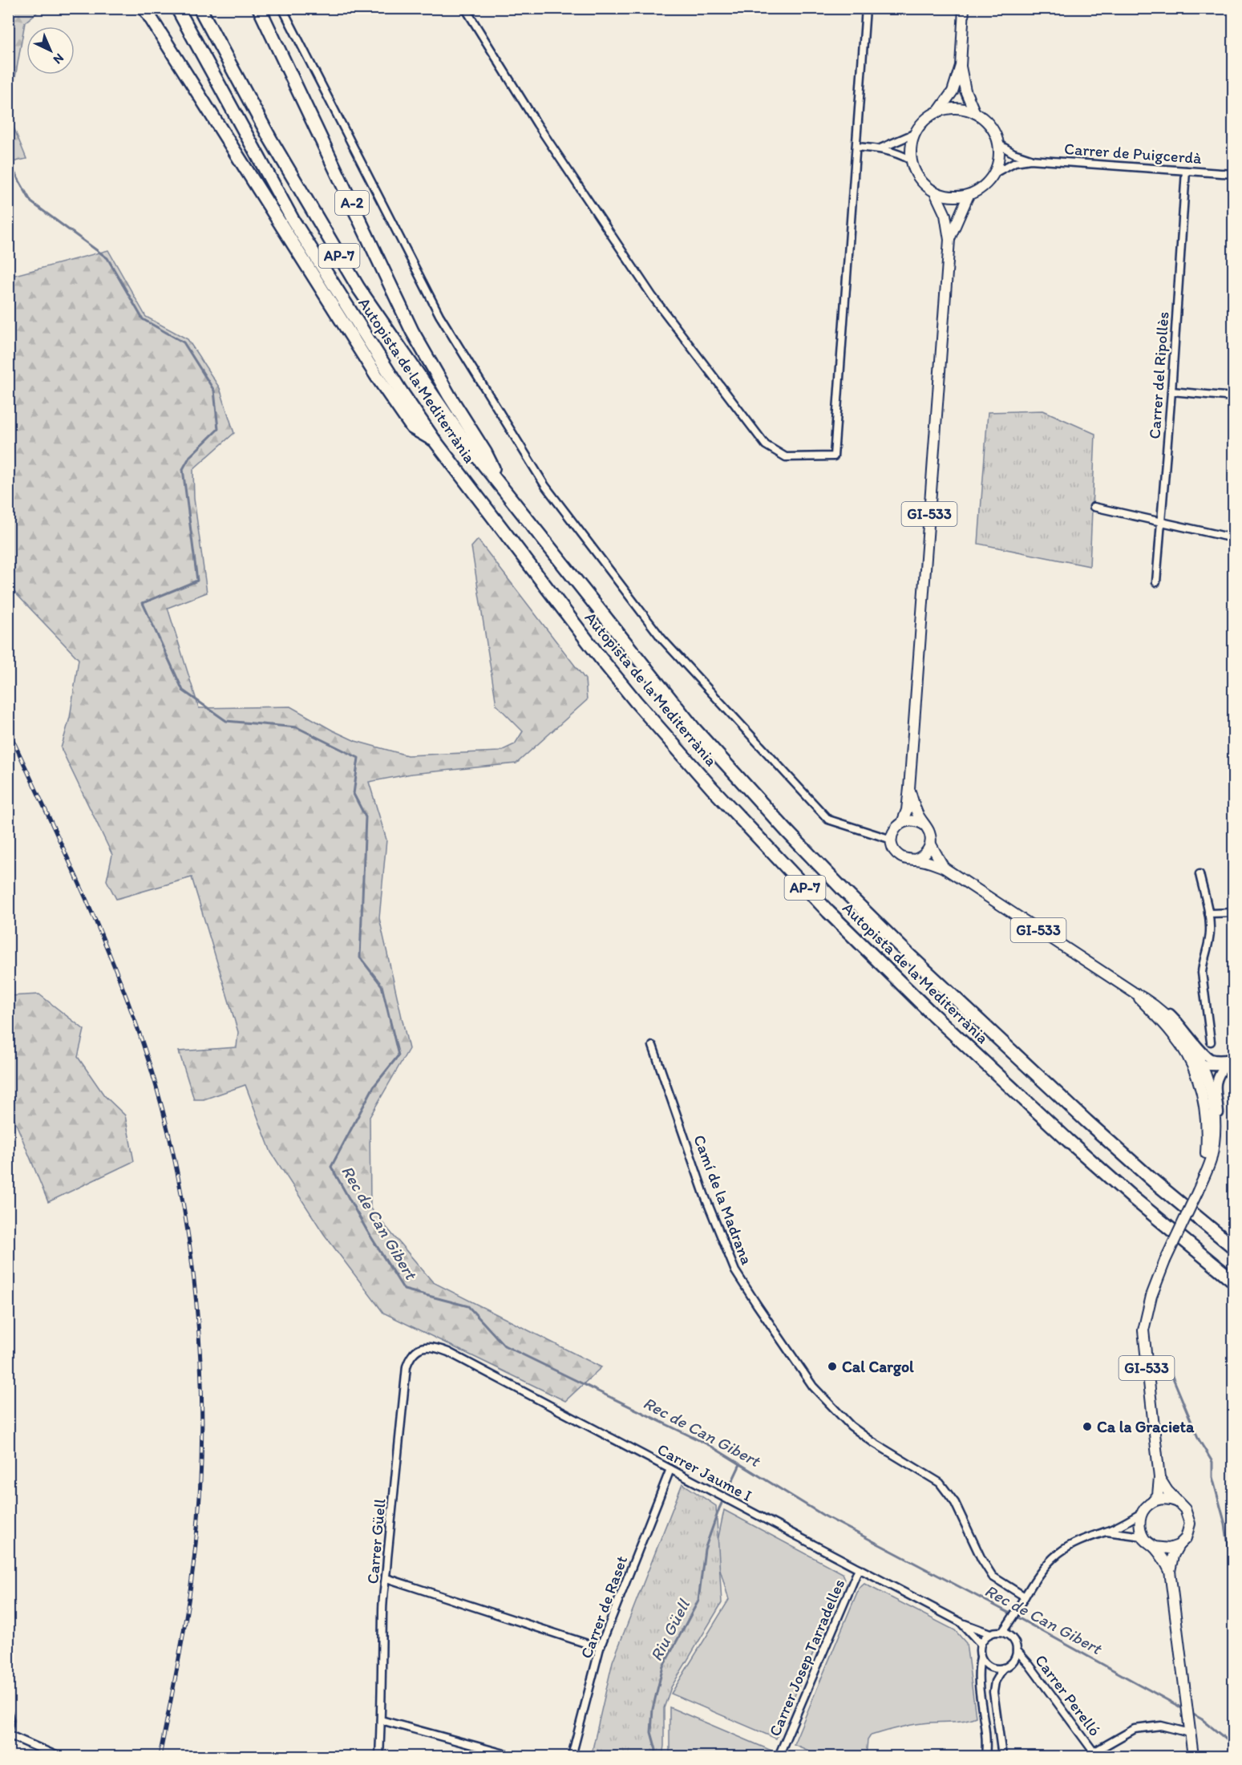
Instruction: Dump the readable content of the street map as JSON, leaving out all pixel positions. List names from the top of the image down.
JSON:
{
  "streets": {
    "highway": ["A-2", "AP-7", "Autopista de la Mediterrània"],
    "main road": ["GI-533"],
    "street": [
      "Carrer de Puigcerdà",
      "Carrer del Ripollès",
      "Camí de la Madrana",
      "Carrer Jaume I",
      "Carrer Güell",
      "Carrer de Raset",
      "Carrer Josep Tarradelles",
      "Carrer Perelló"
    ]
  },
  "crossings": [
    ["Carrer de Puigcerdà", "Carrer del Ripollès"],
    ["Carrer de Puigcerdà", "GI-533"],
    ["A-2", "Autopista de la Mediterrània"],
    ["Carrer Jaume I", "Carrer Güell"],
    ["Carrer Jaume I", "Carrer de Raset"],
    ["Carrer Jaume I", "Carrer Josep Tarradelles"],
    ["Carrer Jaume I", "Carrer Perelló"]
  ],
  "water": ["Rec de Can Gibert", "Riu Güell"],
  "places": ["Cal Cargol", "Ca la Gracieta"],
  "north": "bottom right"
}
